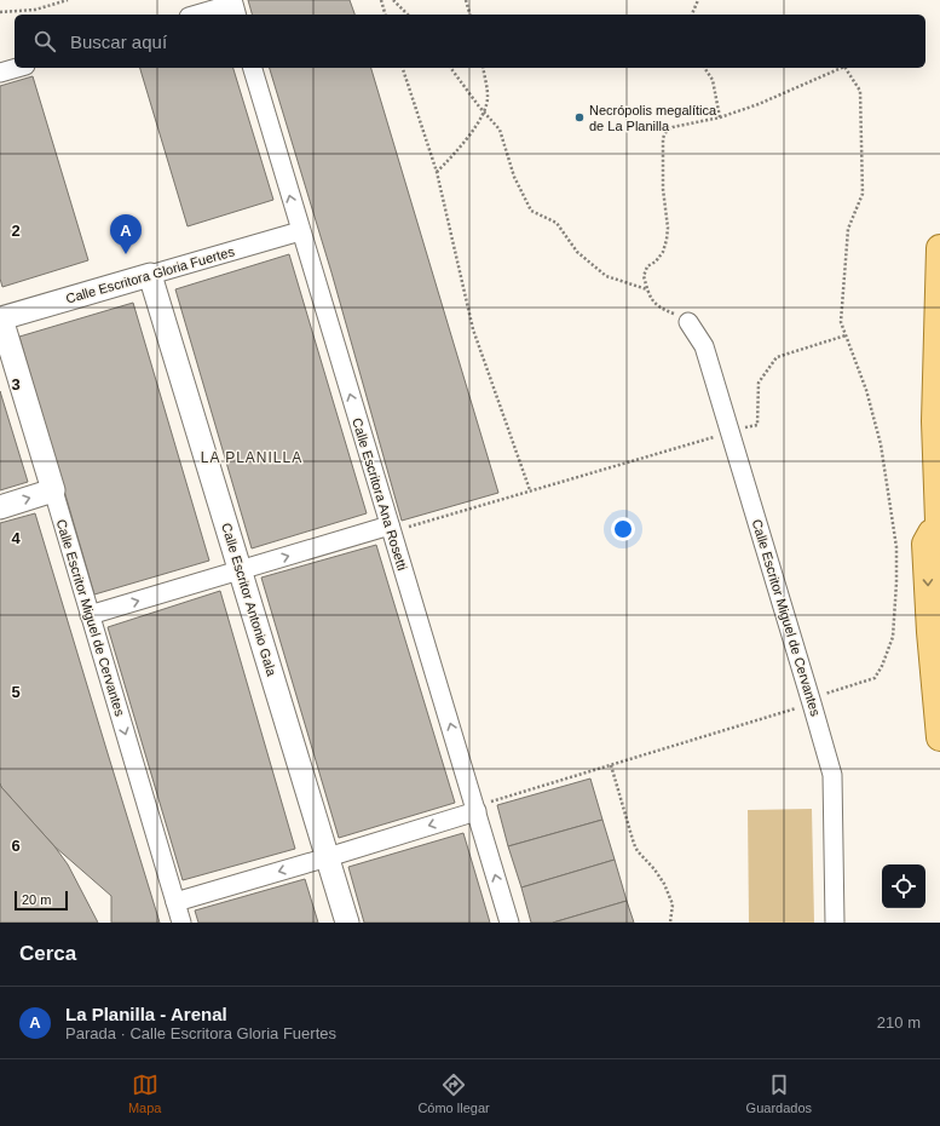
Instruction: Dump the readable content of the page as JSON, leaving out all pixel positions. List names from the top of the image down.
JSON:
{
  "streets": {
    "street": [
      "Calle Escritora Gloria Fuertes",
      "Calle Escritora Ana Rosetti",
      "Calle Escritor Antonio Gala",
      "Calle Escritor Miguel de Cervantes"
    ]
  },
  "crossings": [
    ["Calle Escritora Gloria Fuertes", "Calle Escritora Ana Rosetti"],
    ["Calle Escritora Gloria Fuertes", "Calle Escritor Antonio Gala"],
    ["Calle Escritora Gloria Fuertes", "Calle Escritor Miguel de Cervantes"]
  ],
  "one_way": ["Calle Escritora Ana Rosetti"],
  "districts": ["LA PLANILLA"],
  "places": ["Necrópolis megalítica de La Planilla"],
  "scale_bar": "20 m",
  "page": {
    "search": "Buscar aquí",
    "pins": "A",
    "scale": "20 m",
    "heading": "Cerca",
    "list": [
      {
        "mark": "A",
        "name": "La Planilla - Arenal",
        "note": "Parada · Calle Escritora Gloria Fuertes",
        "value": "210 m"
      }
    ],
    "nav": ["Mapa", "Cómo llegar", "Guardados"]
  },
  "grid": {
    "rows": [
      "2",
      "3",
      "4",
      "5",
      "6"
    ]
  }
}
